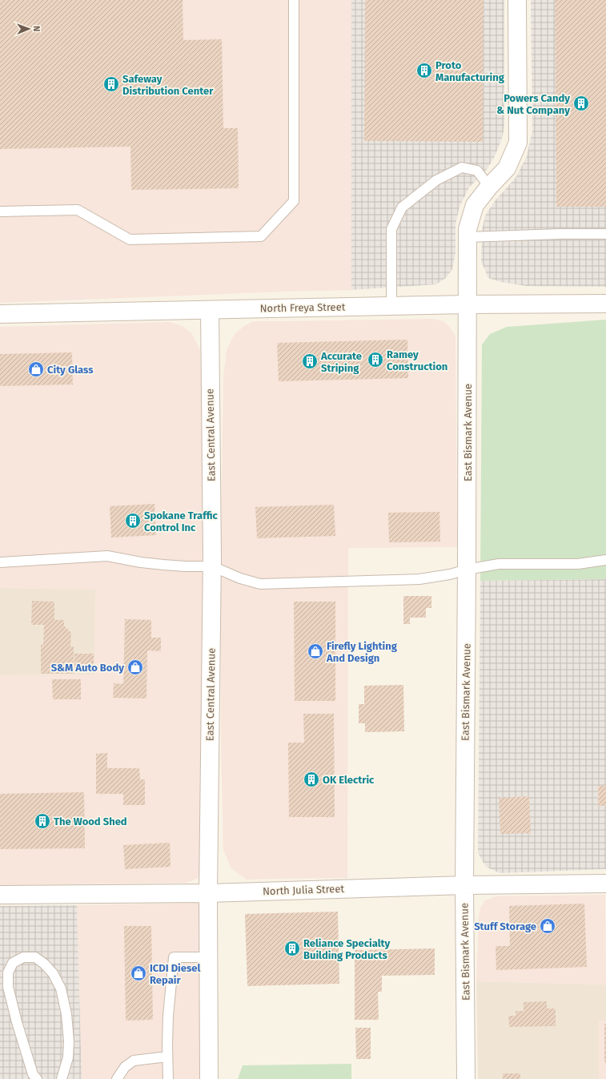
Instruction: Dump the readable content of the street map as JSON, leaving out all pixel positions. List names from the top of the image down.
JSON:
{
  "streets": {
    "street": [
      "North Freya Street",
      "East Bismark Avenue",
      "East Central Avenue",
      "North Julia Street"
    ]
  },
  "crossings": [
    ["North Freya Street", "East Bismark Avenue"],
    ["North Freya Street", "East Central Avenue"],
    ["East Bismark Avenue", "North Julia Street"],
    ["East Central Avenue", "North Julia Street"]
  ],
  "places": {
    "building": [
      "Proto Manufacturing",
      "Safeway Distribution Center",
      "Powers Candy & Nut Company",
      "Ramey Construction",
      "Accurate Striping",
      "Spokane Traffic Control Inc",
      "OK Electric",
      "The Wood Shed",
      "Reliance Specialty Building Products"
    ],
    "shop": [
      "City Glass",
      "Firefly Lighting And Design",
      "S&M Auto Body",
      "Stuff Storage",
      "ICDI Diesel Repair"
    ]
  },
  "north": "right"
}
